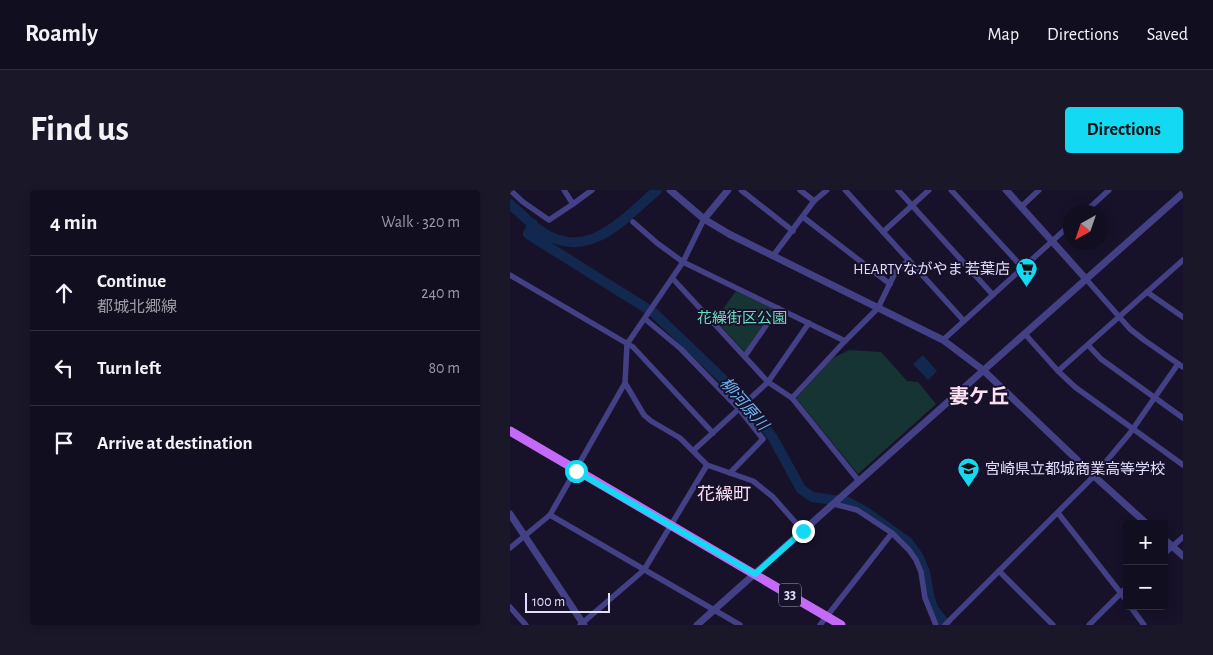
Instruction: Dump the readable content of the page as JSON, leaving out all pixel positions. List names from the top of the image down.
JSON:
{
  "streets": {
    "main road": ["33"]
  },
  "districts": ["妻ケ丘", "花繰町"],
  "water": ["柳河原川"],
  "parks": ["花繰街区公園"],
  "places": {
    "supermarket": ["HEARTYながやま 若葉店"],
    "school or university": ["宮崎県立都城商業高等学校"]
  },
  "scale_bar": "100 m",
  "north": "bottom left",
  "page": {
    "header": "Roamly",
    "nav": ["Map", "Directions", "Saved"],
    "buttons": "Directions",
    "title": "Find us",
    "heading": ["4 min", "Walk · 320 m"],
    "list": [
      ["Continue", "都城北郷線", "240 m"],
      ["Turn left", "80 m"],
      "Arrive at destination"
    ],
    "map_buttons": ["+", "−"],
    "scale": "100 m"
  }
}
